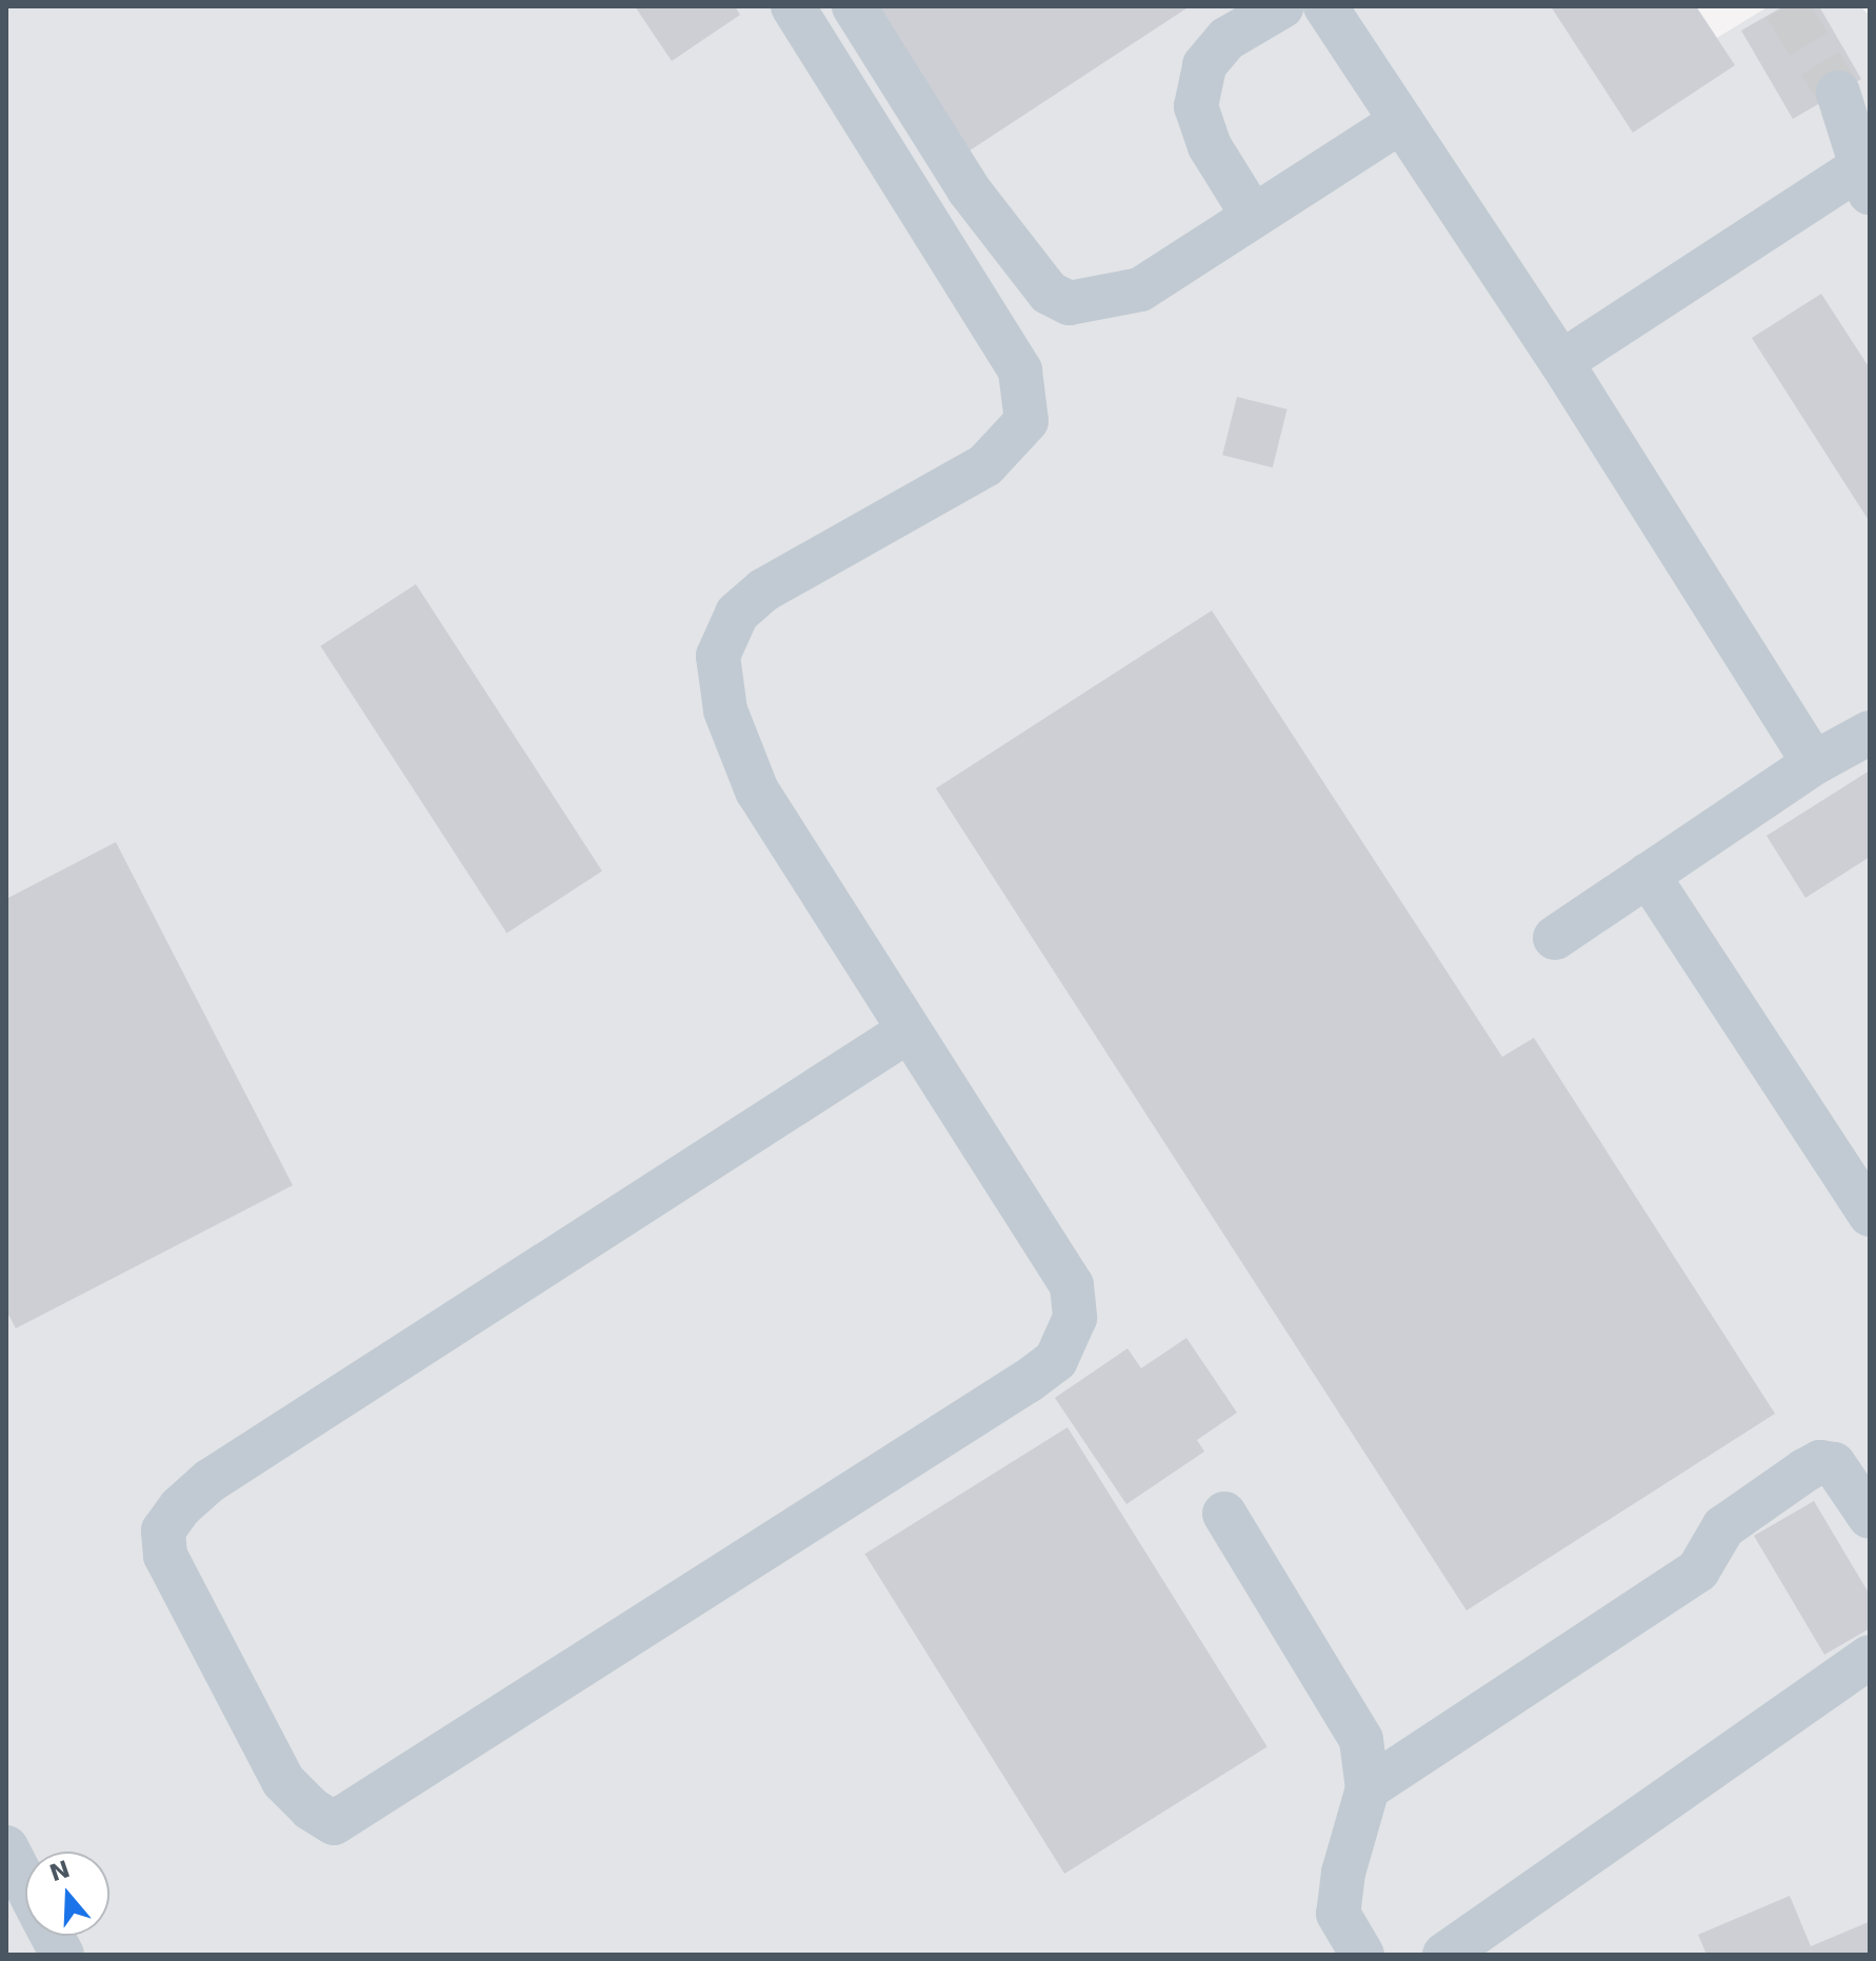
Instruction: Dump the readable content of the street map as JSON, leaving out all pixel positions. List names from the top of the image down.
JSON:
{
  "north": "top"
}
